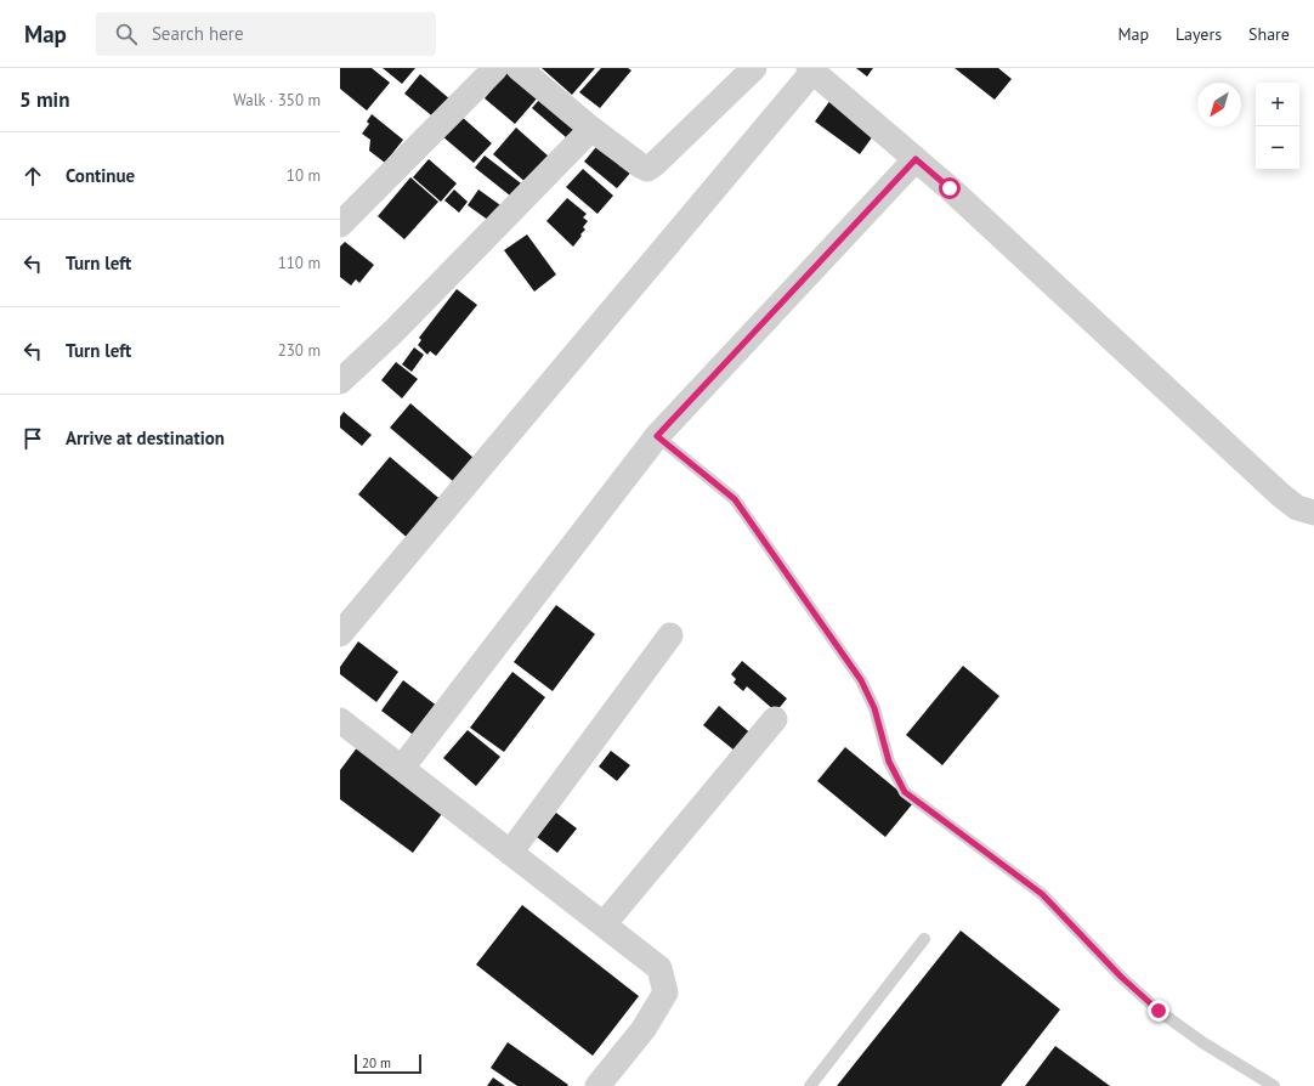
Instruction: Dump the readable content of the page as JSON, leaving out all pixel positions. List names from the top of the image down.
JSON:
{
  "scale_bar": "20 m",
  "north": "bottom left",
  "page": {
    "header": "Map",
    "search": "Search here",
    "nav": ["Map", "Layers", "Share"],
    "heading": ["5 min", "Walk · 350 m"],
    "map_buttons": ["+", "−"],
    "list": [
      ["Continue", "10 m"],
      ["Turn left", "110 m"],
      ["Turn left", "230 m"],
      "Arrive at destination"
    ],
    "scale": "20 m"
  }
}
